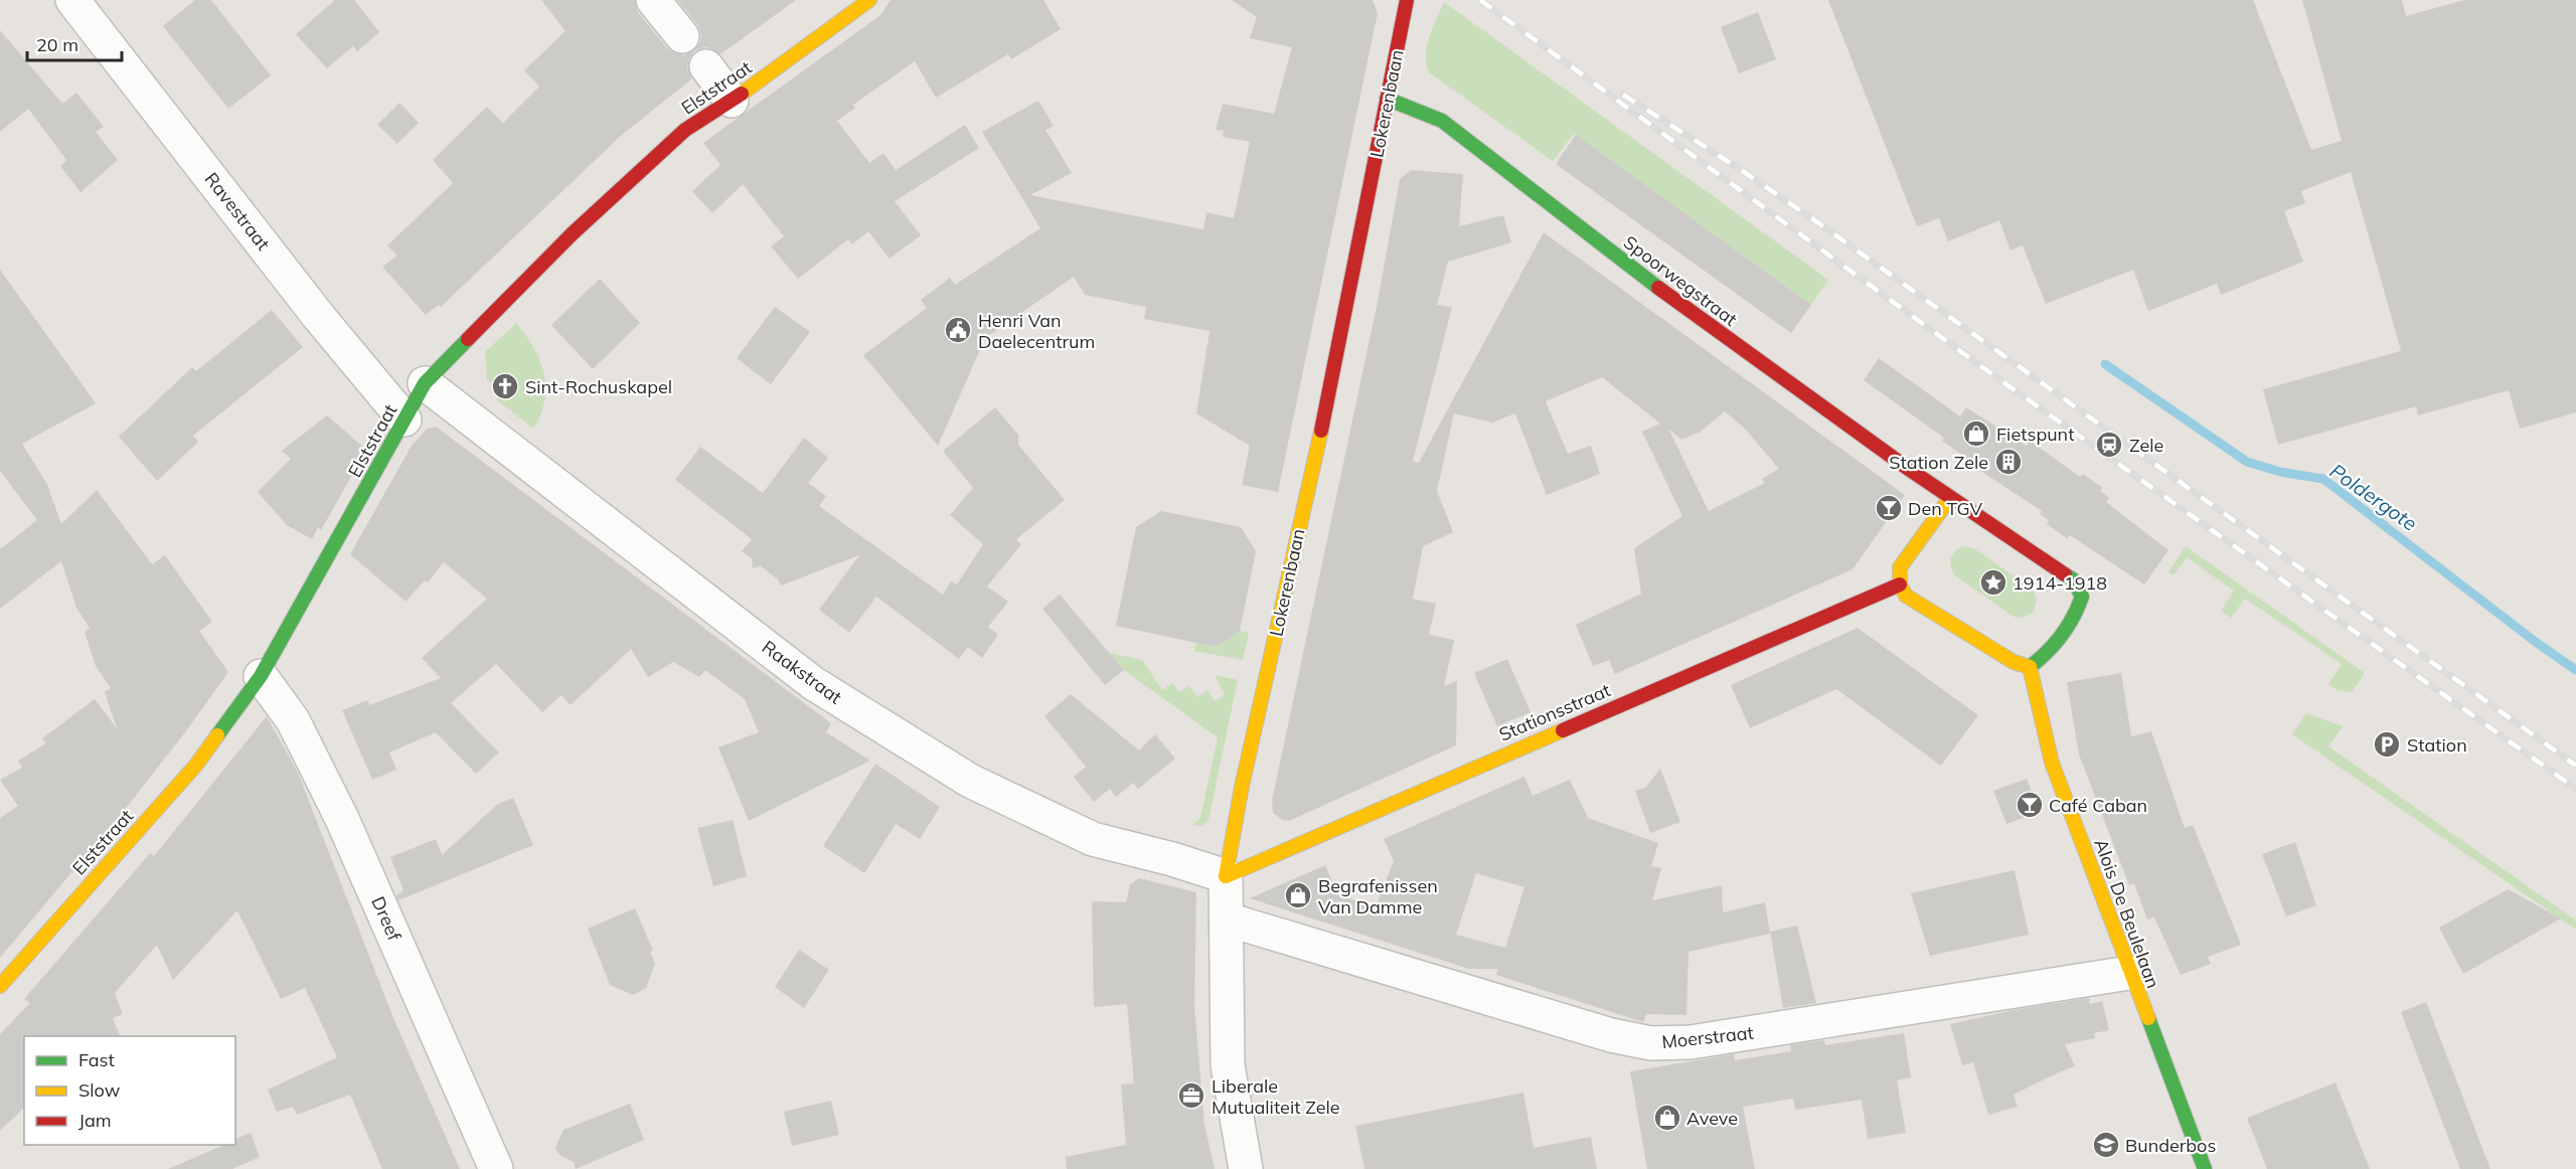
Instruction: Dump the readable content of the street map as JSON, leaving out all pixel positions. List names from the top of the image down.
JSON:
{
  "streets": {
    "street": [
      "Elststraat",
      "Lokerenbaan",
      "Ravestraat",
      "Spoorwegstraat",
      "Raakstraat",
      "Stationsstraat",
      "Alois De Beulelaan",
      "Dreef",
      "Moerstraat"
    ]
  },
  "crossings": [
    ["Elststraat", "Ravestraat"],
    ["Elststraat", "Raakstraat"],
    ["Elststraat", "Dreef"],
    ["Lokerenbaan", "Spoorwegstraat"],
    ["Lokerenbaan", "Raakstraat"],
    ["Lokerenbaan", "Stationsstraat"],
    ["Lokerenbaan", "Moerstraat"],
    ["Spoorwegstraat", "Alois De Beulelaan"],
    ["Raakstraat", "Stationsstraat"],
    ["Alois De Beulelaan", "Moerstraat"]
  ],
  "water": ["Poldergote"],
  "places": {
    "public building": ["Henri Van Daelecentrum"],
    "church": ["Sint-Rochuskapel"],
    "shop": ["Fietspunt", "Begrafenissen Van Damme", "Aveve"],
    "station": ["Zele"],
    "building": ["Station Zele"],
    "bar": ["Den TGV", "Café Caban"],
    "place": ["1914-1918"],
    "parking": ["Station"],
    "office": ["Liberale Mutualiteit Zele"],
    "school or university": ["Bunderbos"]
  },
  "legend": ["Fast", "Slow", "Jam"],
  "scale_bar": "20 m"
}
